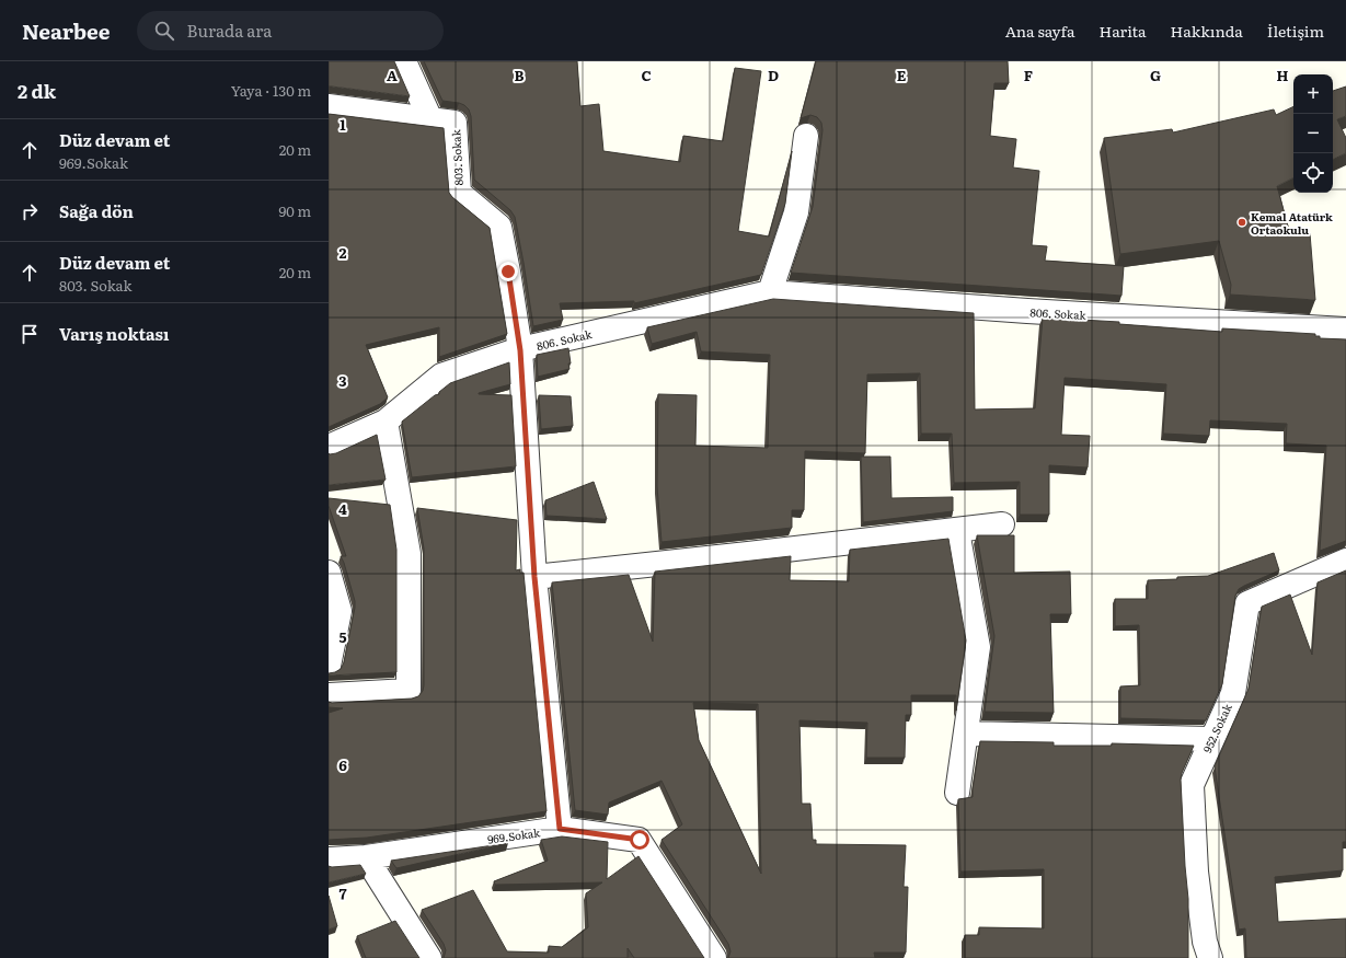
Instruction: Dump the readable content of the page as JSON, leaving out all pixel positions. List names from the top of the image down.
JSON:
{
  "streets": {
    "street": [
      "803. Sokak",
      "806. Sokak",
      "952.Sokak",
      "969.Sokak"
    ]
  },
  "crossings": [
    ["803. Sokak", "806. Sokak"]
  ],
  "places": ["Kemal Atatürk Ortaokulu"],
  "page": {
    "header": "Nearbee",
    "search": "Burada ara",
    "nav": [
      "Ana sayfa",
      "Harita",
      "Hakkında",
      "İletişim"
    ],
    "heading": ["2 dk", "Yaya · 130 m"],
    "map_buttons": ["+", "−"],
    "list": [
      ["Düz devam et", "969.Sokak", "20 m"],
      ["Sağa dön", "90 m"],
      ["Düz devam et", "803. Sokak", "20 m"],
      "Varış noktası"
    ]
  },
  "grid": {
    "columns": [
      "A",
      "B",
      "C",
      "D",
      "E",
      "F",
      "G",
      "H"
    ],
    "rows": [
      "1",
      "2",
      "3",
      "4",
      "5",
      "6",
      "7"
    ]
  }
}
